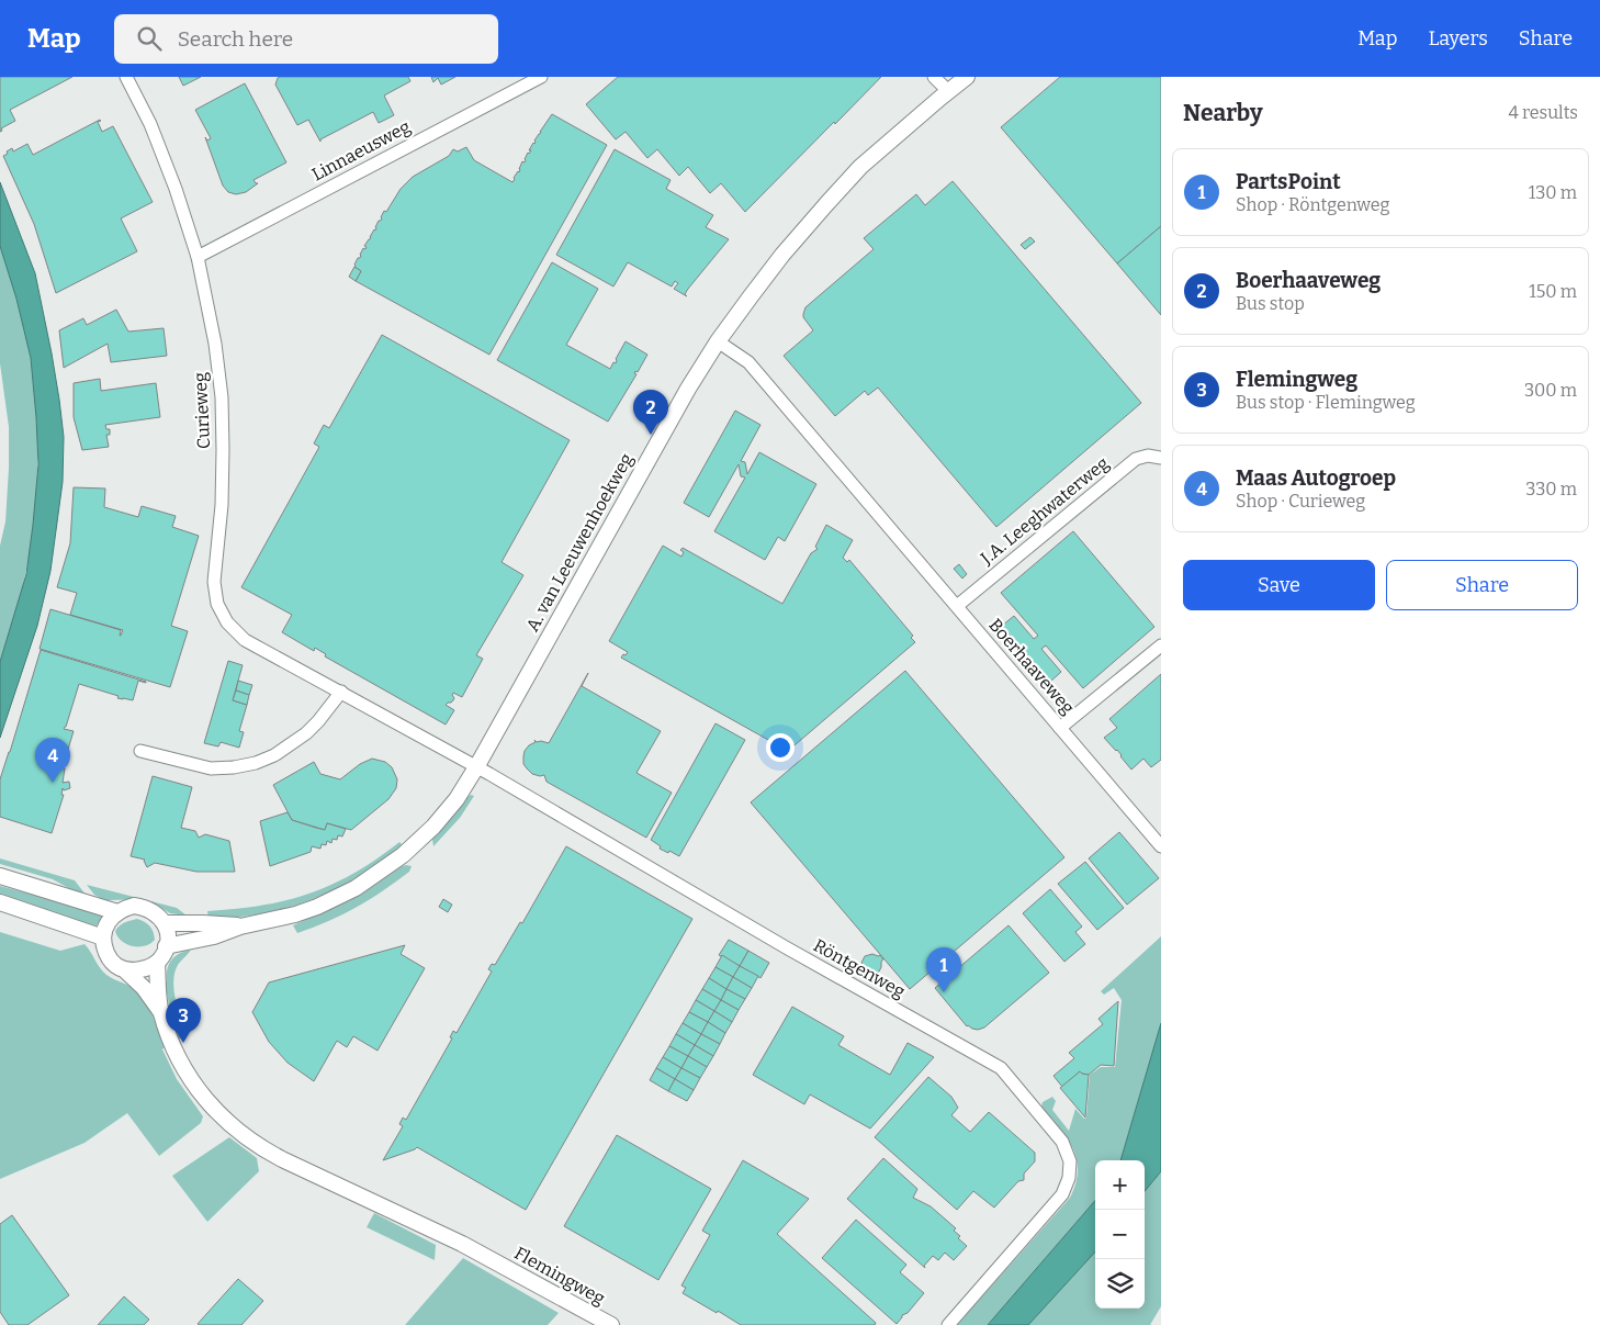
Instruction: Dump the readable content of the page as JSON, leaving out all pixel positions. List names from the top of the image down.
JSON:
{
  "streets": {
    "street": [
      "Linnaeusweg",
      "Curieweg",
      "J.A. Leeghwaterweg",
      "A. van Leeuwenhoekweg",
      "Boerhaaveweg",
      "Röntgenweg",
      "Flemingweg"
    ]
  },
  "crossings": [
    ["Linnaeusweg", "Curieweg"],
    ["Curieweg", "A. van Leeuwenhoekweg"],
    ["Curieweg", "Röntgenweg"],
    ["J.A. Leeghwaterweg", "Boerhaaveweg"],
    ["A. van Leeuwenhoekweg", "Boerhaaveweg"],
    ["A. van Leeuwenhoekweg", "Röntgenweg"],
    ["A. van Leeuwenhoekweg", "Flemingweg"]
  ],
  "page": {
    "header": "Map",
    "search": "Search here",
    "nav": ["Map", "Layers", "Share"],
    "heading": ["Nearby", "4 results"],
    "list": [
      {
        "mark": "1",
        "name": "PartsPoint",
        "note": "Shop · Röntgenweg",
        "value": "130 m"
      },
      {
        "mark": "2",
        "name": "Boerhaaveweg",
        "note": "Bus stop",
        "value": "150 m"
      },
      {
        "mark": "3",
        "name": "Flemingweg",
        "note": "Bus stop · Flemingweg",
        "value": "300 m"
      },
      {
        "mark": "4",
        "name": "Maas Autogroep",
        "note": "Shop · Curieweg",
        "value": "330 m"
      }
    ],
    "pins": [
      "2",
      "4",
      "1",
      "3"
    ],
    "buttons": ["Save", "Share"],
    "map_buttons": ["+", "−"]
  }
}
